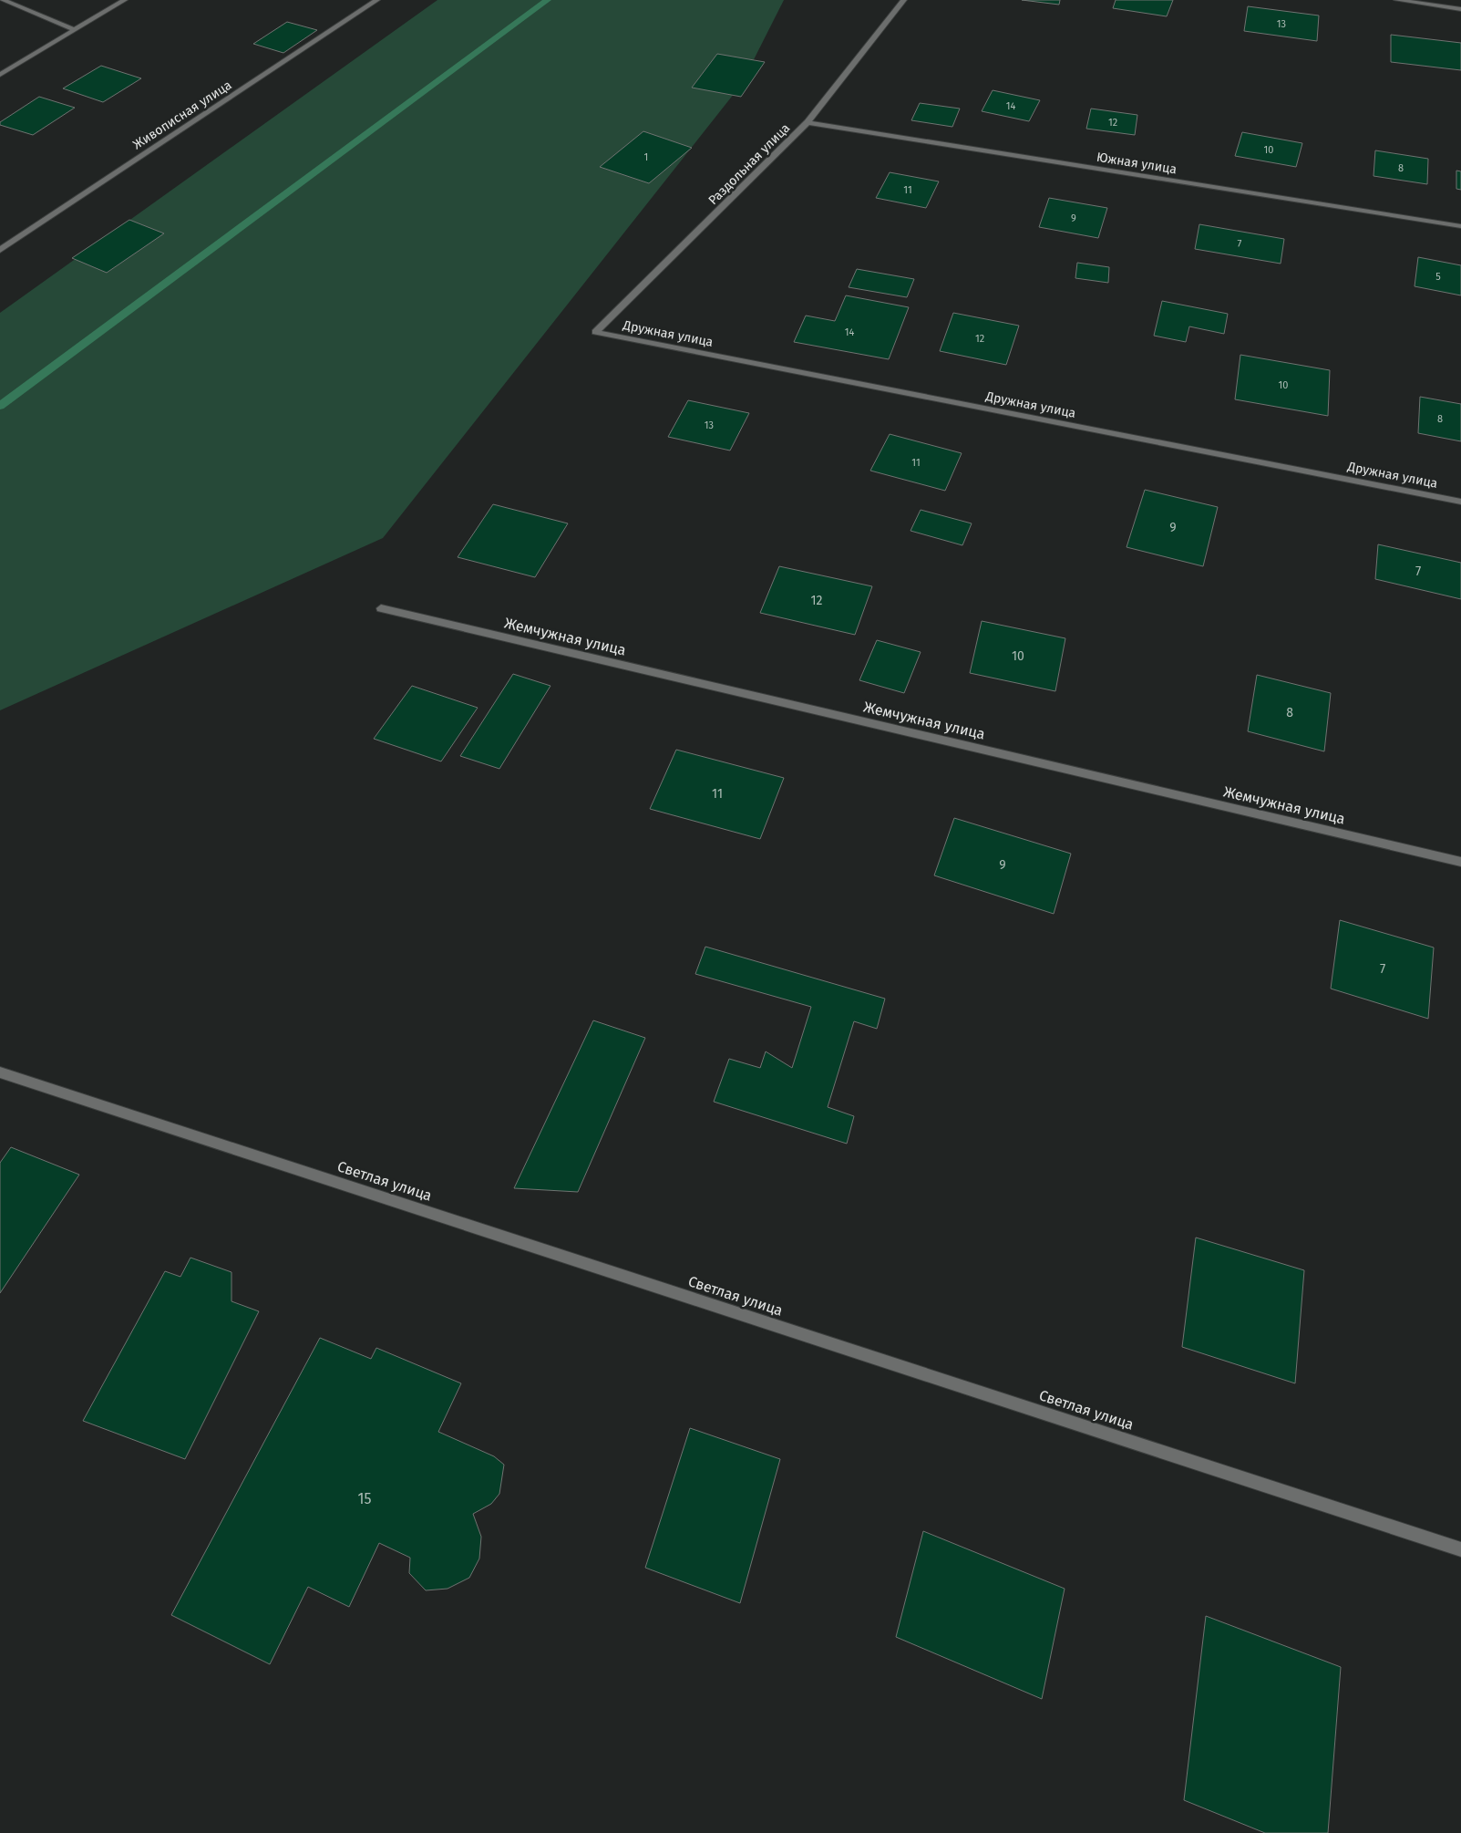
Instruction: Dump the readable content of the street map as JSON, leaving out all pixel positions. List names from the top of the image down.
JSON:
{
  "streets": {
    "street": [
      "Живописная улица",
      "Южная улица",
      "Раздольная улица",
      "Дружная улица",
      "Жемчужная улица",
      "Светлая улица"
    ]
  },
  "crossings": [
    ["Южная улица", "Раздольная улица"],
    ["Раздольная улица", "Дружная улица"]
  ],
  "house_numbers": [
    "13",
    "14",
    "12",
    "10",
    "1",
    "8",
    "11",
    "9",
    "7",
    "5",
    "14",
    "12",
    "10",
    "8",
    "13",
    "11",
    "9",
    "7",
    "12",
    "10",
    "8",
    "11",
    "9",
    "7",
    "15"
  ]
}
